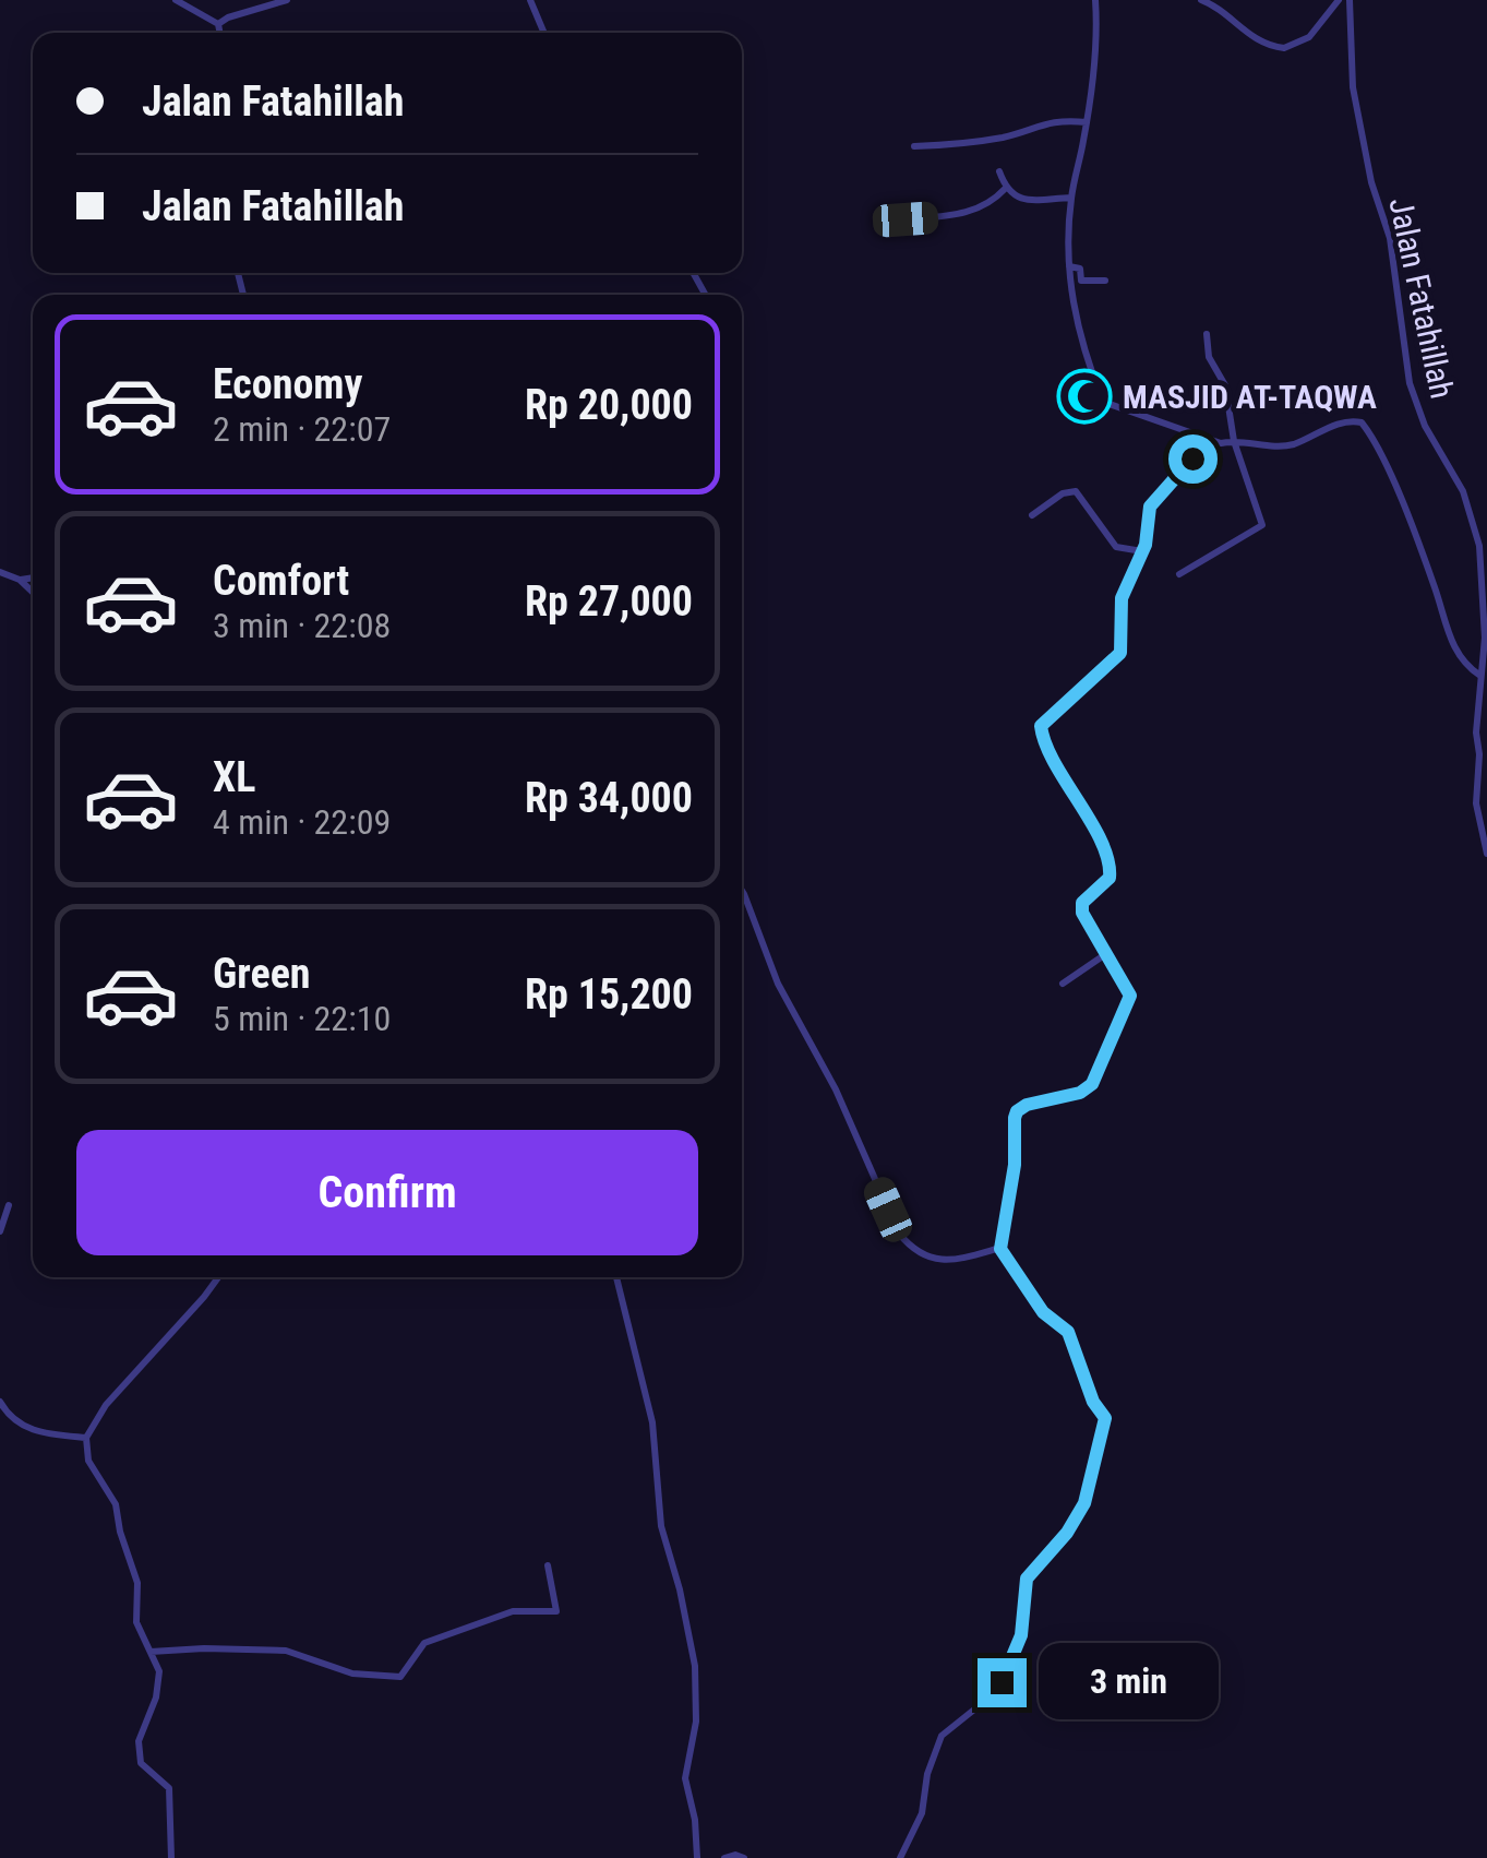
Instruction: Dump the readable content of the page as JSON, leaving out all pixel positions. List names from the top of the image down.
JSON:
{
  "streets": {
    "street": ["Jalan Fatahillah"]
  },
  "places": {
    "mosque": ["MASJID AT-TAQWA"]
  },
  "page": {
    "banner": ["Jalan Fatahillah", "Jalan Fatahillah"],
    "list": [
      {
        "name": "Economy",
        "note": "2 min · 22:07",
        "value": "Rp 20,000"
      },
      {
        "name": "Comfort",
        "note": "3 min · 22:08",
        "value": "Rp 27,000"
      },
      {
        "name": "XL",
        "note": "4 min · 22:09",
        "value": "Rp 34,000"
      },
      {
        "name": "Green",
        "note": "5 min · 22:10",
        "value": "Rp 15,200"
      }
    ],
    "buttons": "Confirm",
    "bubble": "3 min"
  }
}
